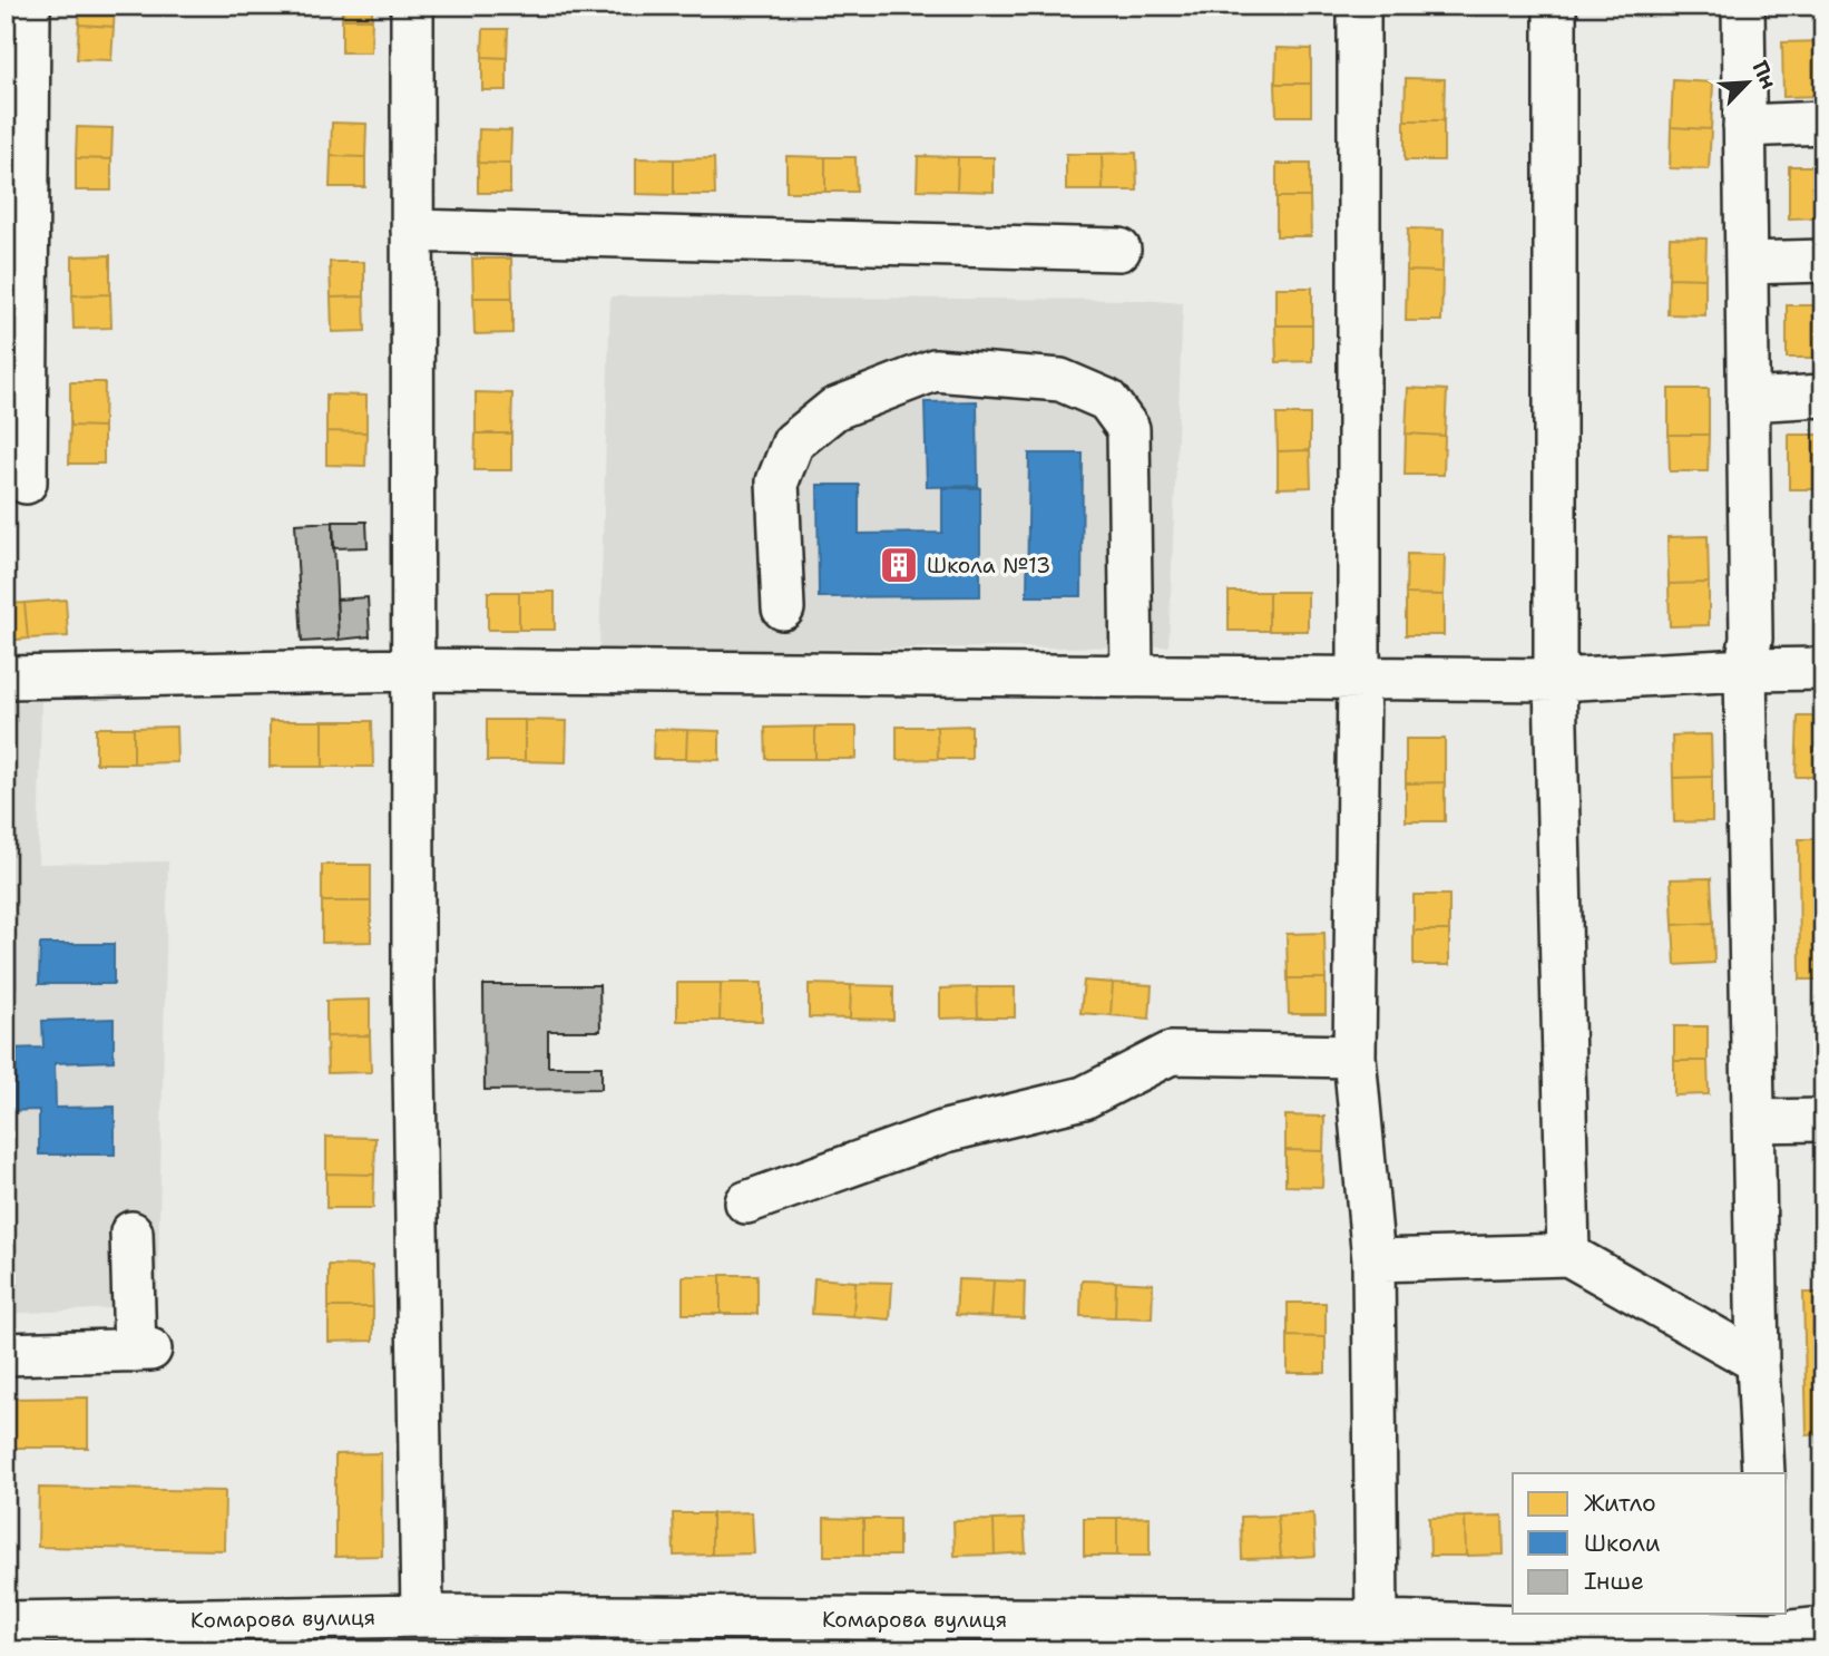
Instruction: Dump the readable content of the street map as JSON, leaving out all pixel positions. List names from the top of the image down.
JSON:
{
  "streets": {
    "street": ["Комарова вулиця"]
  },
  "places": {
    "building": ["Школа №13"]
  },
  "legend": ["Житло", "Школи", "Інше"],
  "north": "top right"
}
